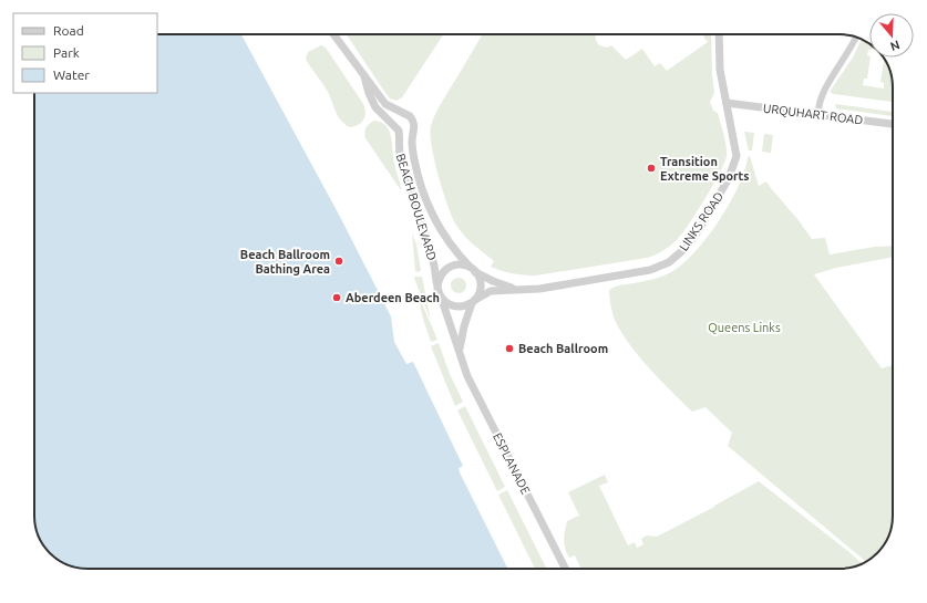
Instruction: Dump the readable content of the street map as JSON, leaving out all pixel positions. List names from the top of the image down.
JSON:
{
  "streets": {
    "street": [
      "URQUHART ROAD",
      "BEACH BOULEVARD",
      "LINKS ROAD",
      "ESPLANADE"
    ]
  },
  "crossings": [
    ["URQUHART ROAD", "LINKS ROAD"],
    ["BEACH BOULEVARD", "LINKS ROAD"],
    ["BEACH BOULEVARD", "ESPLANADE"],
    ["LINKS ROAD", "ESPLANADE"]
  ],
  "parks": ["Queens Links"],
  "places": [
    "Transition Extreme Sports",
    "Beach Ballroom Bathing Area",
    "Aberdeen Beach",
    "Beach Ballroom"
  ],
  "legend": ["Road", "Park", "Water"],
  "north": "bottom"
}
